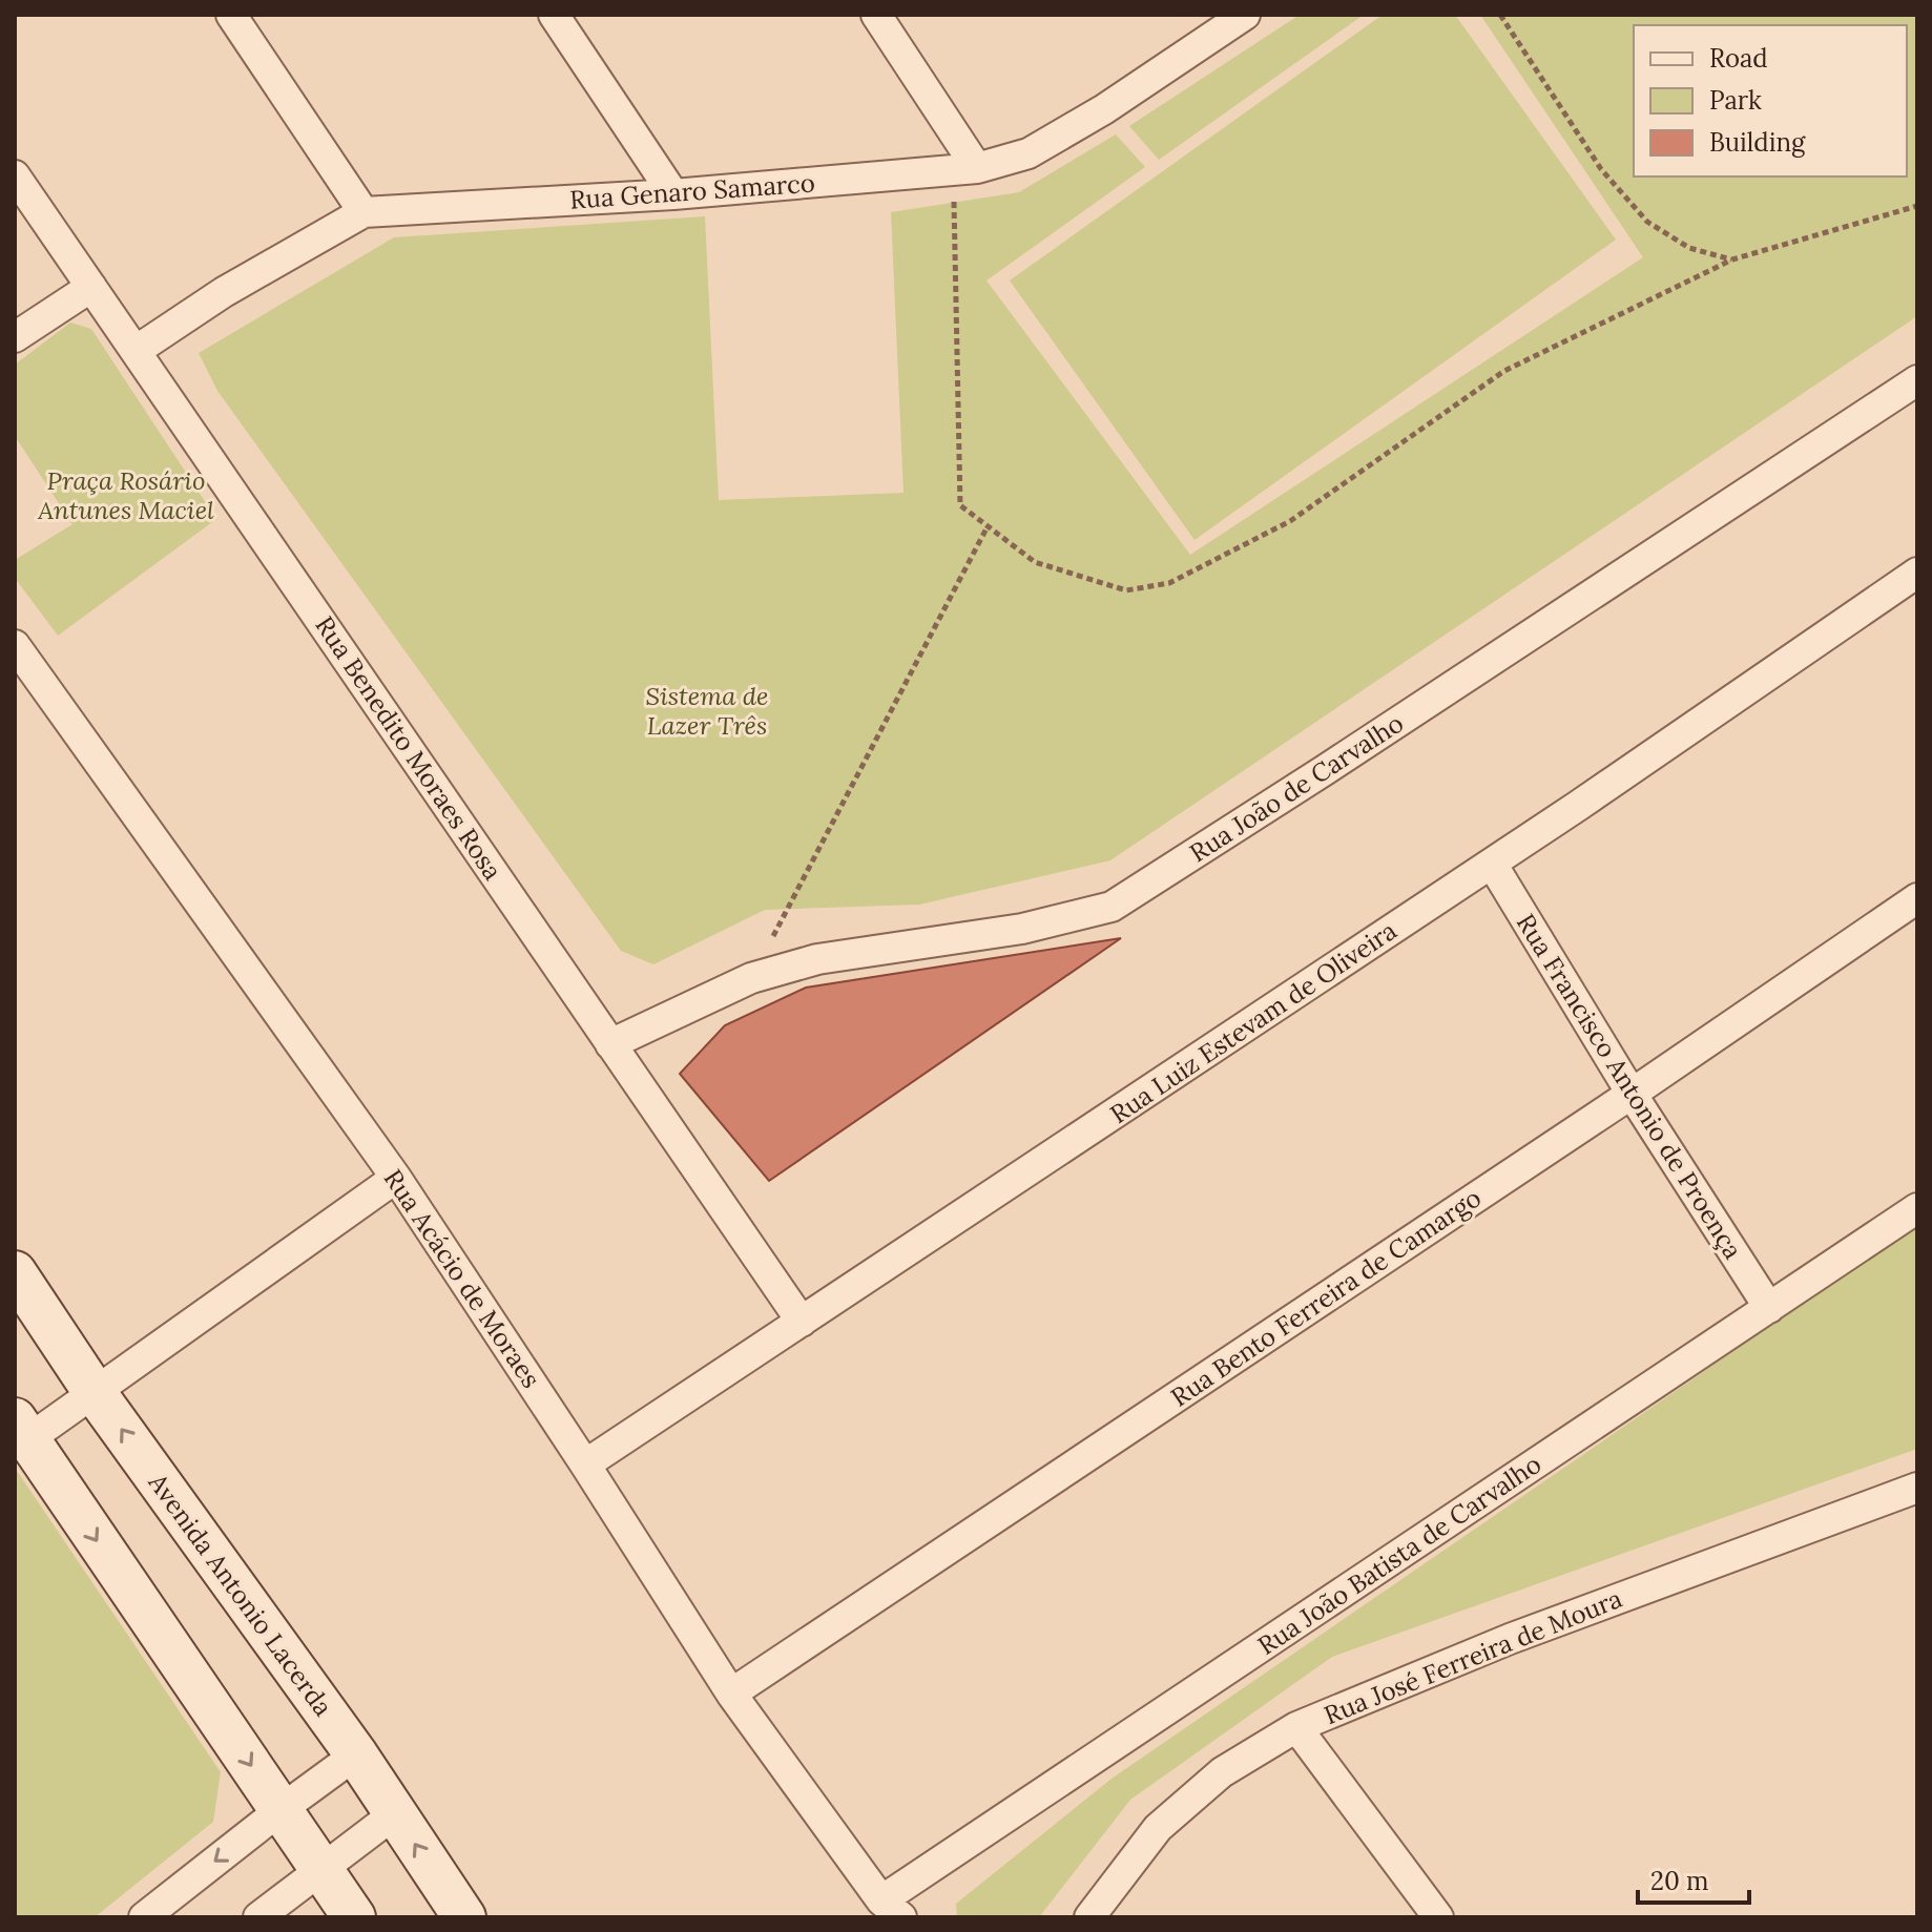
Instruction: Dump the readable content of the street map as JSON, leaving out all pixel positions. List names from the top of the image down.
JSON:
{
  "streets": {
    "main road": ["Avenida Antonio Lacerda"],
    "street": [
      "Rua Genaro Samarco",
      "Rua Benedito Moraes Rosa",
      "Rua João de Carvalho",
      "Rua Luiz Estevam de Oliveira",
      "Rua Francisco Antonio de Proença",
      "Rua Acácio de Moraes",
      "Rua Bento Ferreira de Camargo",
      "Rua João Batista de Carvalho",
      "Rua José Ferreira de Moura"
    ]
  },
  "crossings": [
    ["Rua Genaro Samarco", "Rua Benedito Moraes Rosa"],
    ["Rua Benedito Moraes Rosa", "Rua João de Carvalho"],
    ["Rua Benedito Moraes Rosa", "Rua Luiz Estevam de Oliveira"],
    ["Rua Luiz Estevam de Oliveira", "Rua Francisco Antonio de Proença"],
    ["Rua Luiz Estevam de Oliveira", "Rua Acácio de Moraes"],
    ["Rua Francisco Antonio de Proença", "Rua Bento Ferreira de Camargo"],
    ["Rua Francisco Antonio de Proença", "Rua João Batista de Carvalho"],
    ["Rua Acácio de Moraes", "Rua Bento Ferreira de Camargo"],
    ["Rua Acácio de Moraes", "Rua João Batista de Carvalho"]
  ],
  "parks": ["Praça Rosário Antunes Maciel", "Sistema de Lazer Três"],
  "legend": ["Road", "Park", "Building"],
  "scale_bar": "20 m"
}
